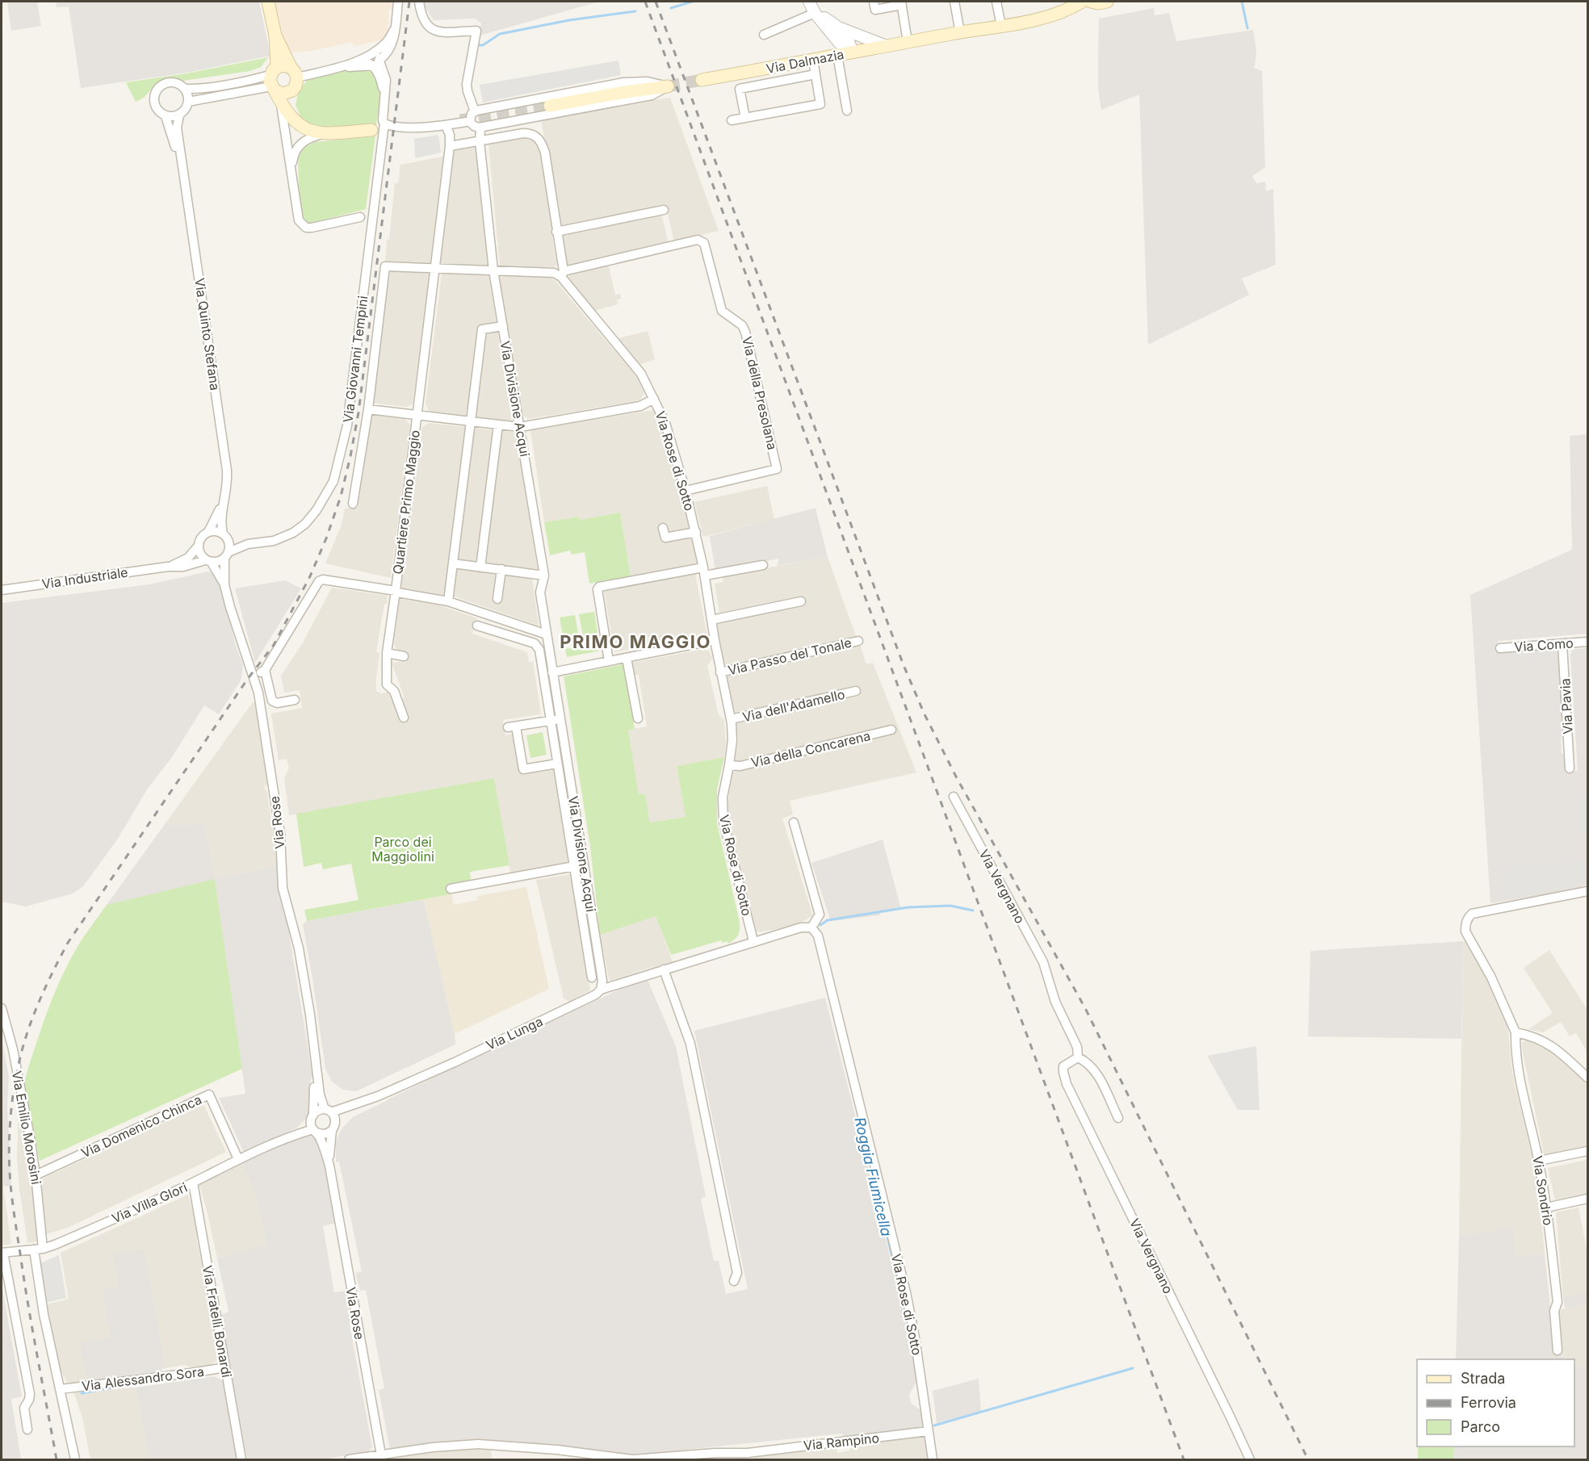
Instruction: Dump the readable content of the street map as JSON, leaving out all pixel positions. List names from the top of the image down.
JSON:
{
  "streets": {
    "main road": ["Via Dalmazia"],
    "street": [
      "Via Quinto Stefana",
      "Via Giovanni Tempini",
      "Via della Presolana",
      "Via Divisione Acqui",
      "Via Rose di Sotto",
      "Quartiere Primo Maggio",
      "Via Industriale",
      "Via Como",
      "Via Passo del Tonale",
      "Via dell'Adamello",
      "Via Pavia",
      "Via della Concarena",
      "Via Rose",
      "Via Vergnano",
      "Via Lunga",
      "Via Domenico Chinca",
      "Via Emilio Morosini",
      "Via Sondrio",
      "Via Villa Glori",
      "Via Fratelli Bonardi",
      "Via Alessandro Sora",
      "Via Rampino"
    ]
  },
  "crossings": [
    ["Via Quinto Stefana", "Via Giovanni Tempini"],
    ["Via Quinto Stefana", "Via Industriale"],
    ["Via Quinto Stefana", "Via Rose"],
    ["Via Giovanni Tempini", "Via Industriale"],
    ["Via Giovanni Tempini", "Via Rose"],
    ["Via della Presolana", "Via Rose di Sotto"],
    ["Via Divisione Acqui", "Via Rose di Sotto"],
    ["Via Divisione Acqui", "Quartiere Primo Maggio"],
    ["Via Divisione Acqui", "Via Lunga"],
    ["Via Rose di Sotto", "Quartiere Primo Maggio"],
    ["Via Rose di Sotto", "Via Passo del Tonale"],
    ["Via Rose di Sotto", "Via dell'Adamello"],
    ["Via Rose di Sotto", "Via della Concarena"],
    ["Via Rose di Sotto", "Via Lunga"],
    ["Via Rose di Sotto", "Via Rampino"],
    ["Via Industriale", "Via Rose"],
    ["Via Como", "Via Pavia"],
    ["Via Rose", "Via Lunga"],
    ["Via Rose", "Via Villa Glori"],
    ["Via Rose", "Via Rampino"],
    ["Via Lunga", "Via Villa Glori"],
    ["Via Domenico Chinca", "Via Emilio Morosini"],
    ["Via Domenico Chinca", "Via Villa Glori"],
    ["Via Emilio Morosini", "Via Villa Glori"],
    ["Via Emilio Morosini", "Via Alessandro Sora"],
    ["Via Villa Glori", "Via Fratelli Bonardi"],
    ["Via Fratelli Bonardi", "Via Alessandro Sora"]
  ],
  "districts": ["PRIMO MAGGIO"],
  "water": ["Roggia Fiumicella"],
  "parks": ["Parco dei Maggiolini"],
  "legend": ["Strada", "Ferrovia", "Parco"]
}
